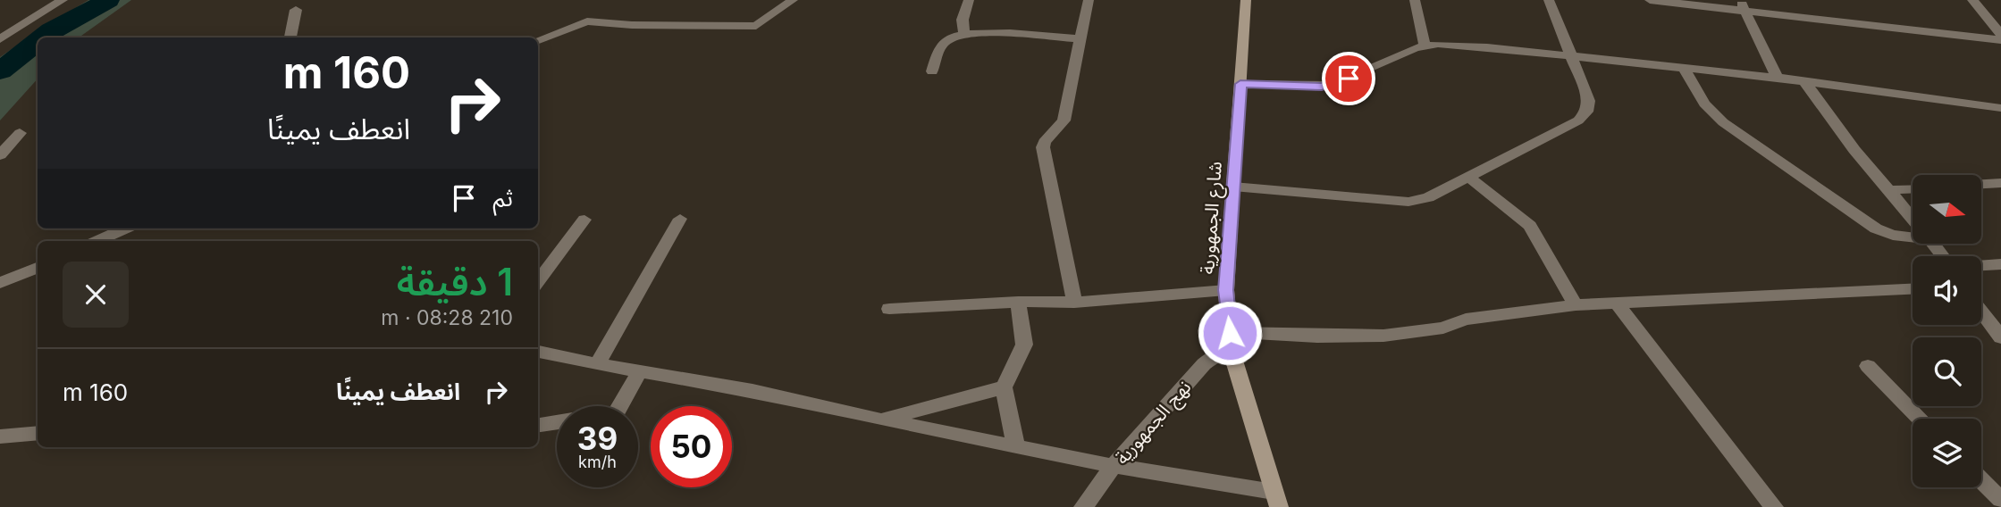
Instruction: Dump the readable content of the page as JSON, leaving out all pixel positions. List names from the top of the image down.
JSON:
{
  "streets": {
    "main road": ["شارع الجمهورية"],
    "street": ["نهج الجمهورية"]
  },
  "crossings": [
    ["شارع الجمهورية", "نهج الجمهورية"]
  ],
  "north": "right",
  "page": {
    "turn": ["160 m", "انعطف يمينًا"],
    "then": "ثم",
    "heading": ["1 دقيقة", "210 m · 08:28"],
    "list": [
      {
        "name": "انعطف يمينًا",
        "value": "160 m"
      }
    ],
    "speed": "39 km/h",
    "limit": "50"
  }
}
